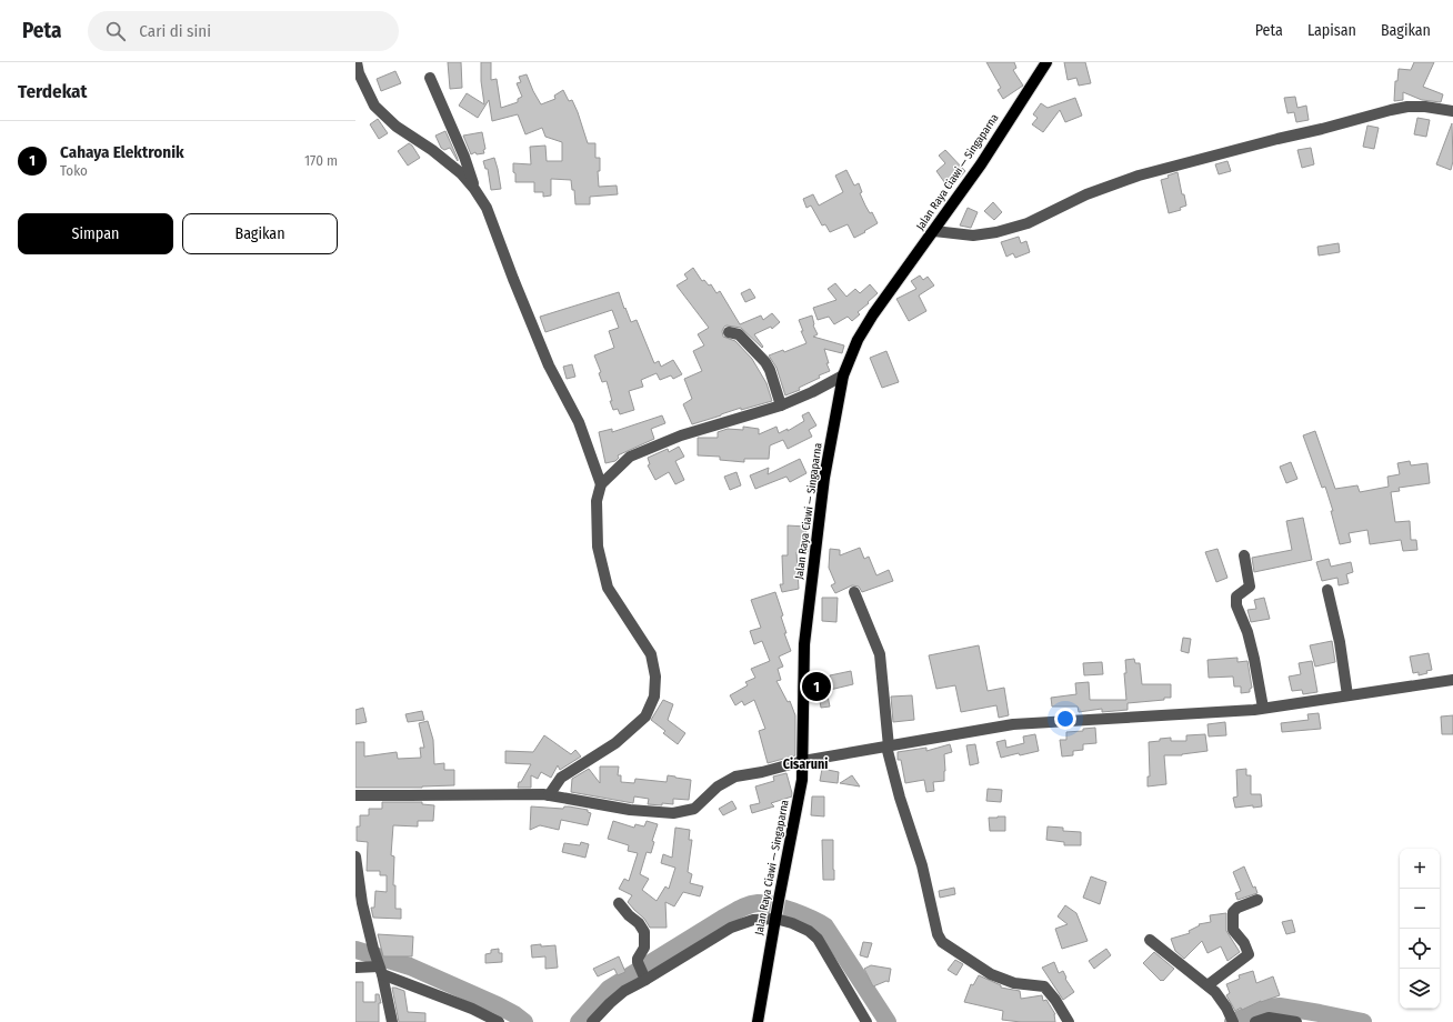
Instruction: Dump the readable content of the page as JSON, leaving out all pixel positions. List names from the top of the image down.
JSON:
{
  "streets": {
    "main road": ["Jalan Raya Ciawi — Singaparna"]
  },
  "districts": ["Cisaruni"],
  "page": {
    "header": "Peta",
    "search": "Cari di sini",
    "nav": ["Peta", "Lapisan", "Bagikan"],
    "heading": "Terdekat",
    "list": [
      {
        "mark": "1",
        "name": "Cahaya Elektronik",
        "note": "Toko",
        "value": "170 m"
      }
    ],
    "buttons": ["Simpan", "Bagikan"],
    "pins": "1",
    "map_buttons": ["+", "−"]
  }
}
